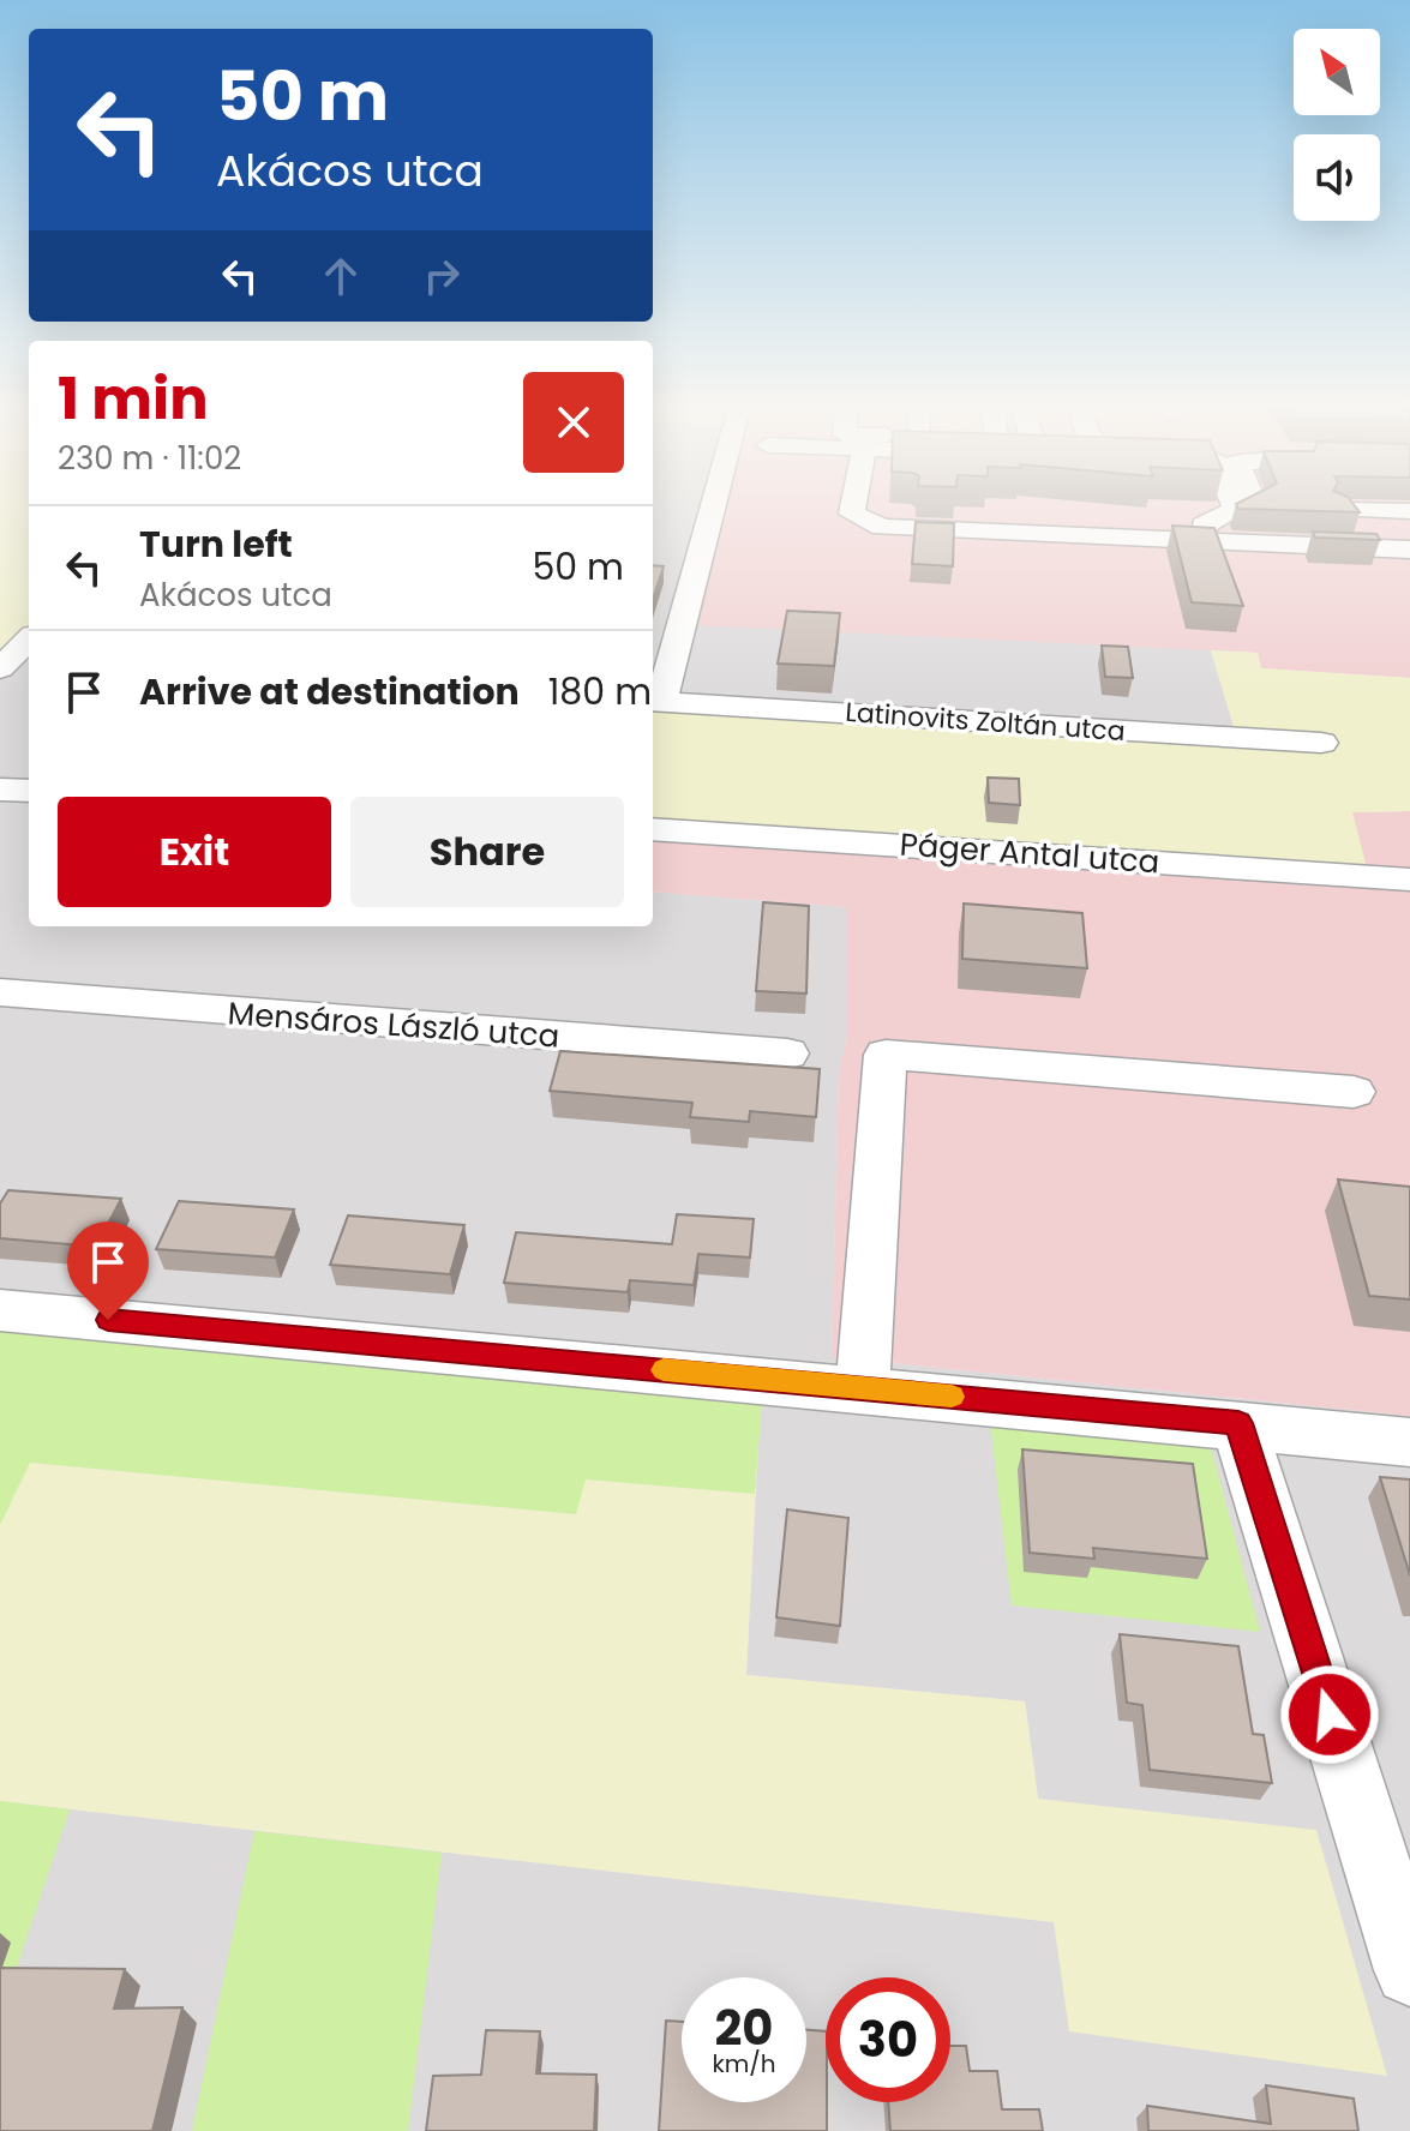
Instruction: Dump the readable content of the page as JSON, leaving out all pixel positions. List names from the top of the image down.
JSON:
{
  "streets": {
    "street": ["Latinovits Zoltán utca", "Páger Antal utca", "Mensáros László utca"]
  },
  "north": "top left",
  "page": {
    "turn": ["50 m", "Akácos utca"],
    "heading": ["1 min", "230 m · 11:02"],
    "list": [
      {
        "name": "Turn left",
        "note": "Akácos utca",
        "value": "50 m"
      },
      {
        "name": "Arrive at destination",
        "value": "180 m"
      }
    ],
    "buttons": ["Exit", "Share"],
    "speed": "20 km/h",
    "limit": "30"
  }
}
